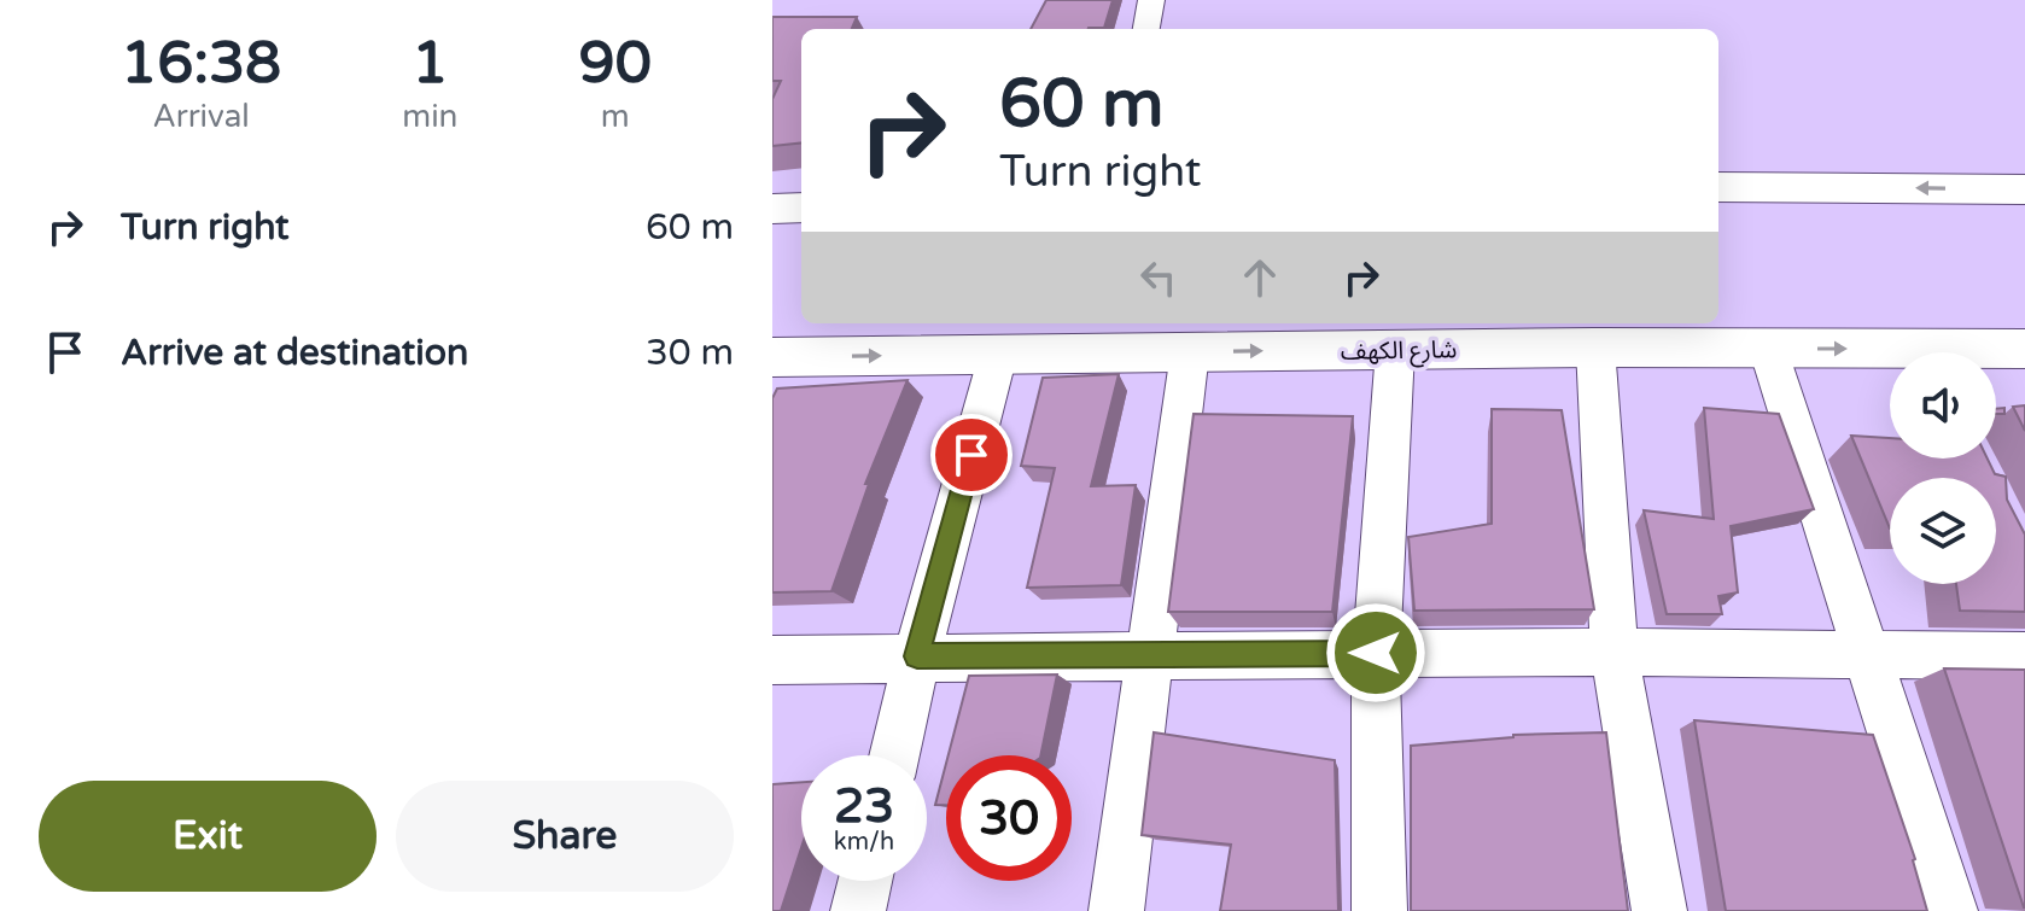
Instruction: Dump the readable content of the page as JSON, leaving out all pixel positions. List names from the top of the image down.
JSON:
{
  "streets": {
    "main road": ["شارع الكهف"]
  },
  "one_way": ["شارع الكهف"],
  "page": {
    "eta": [
      "16:38",
      "Arrival",
      "1",
      "min",
      "90",
      "m"
    ],
    "turn": ["60 m", "Turn right"],
    "list": [
      {
        "name": "Turn right",
        "value": "60 m"
      },
      {
        "name": "Arrive at destination",
        "value": "30 m"
      }
    ],
    "speed": "23 km/h",
    "limit": "30",
    "buttons": ["Exit", "Share"]
  }
}
